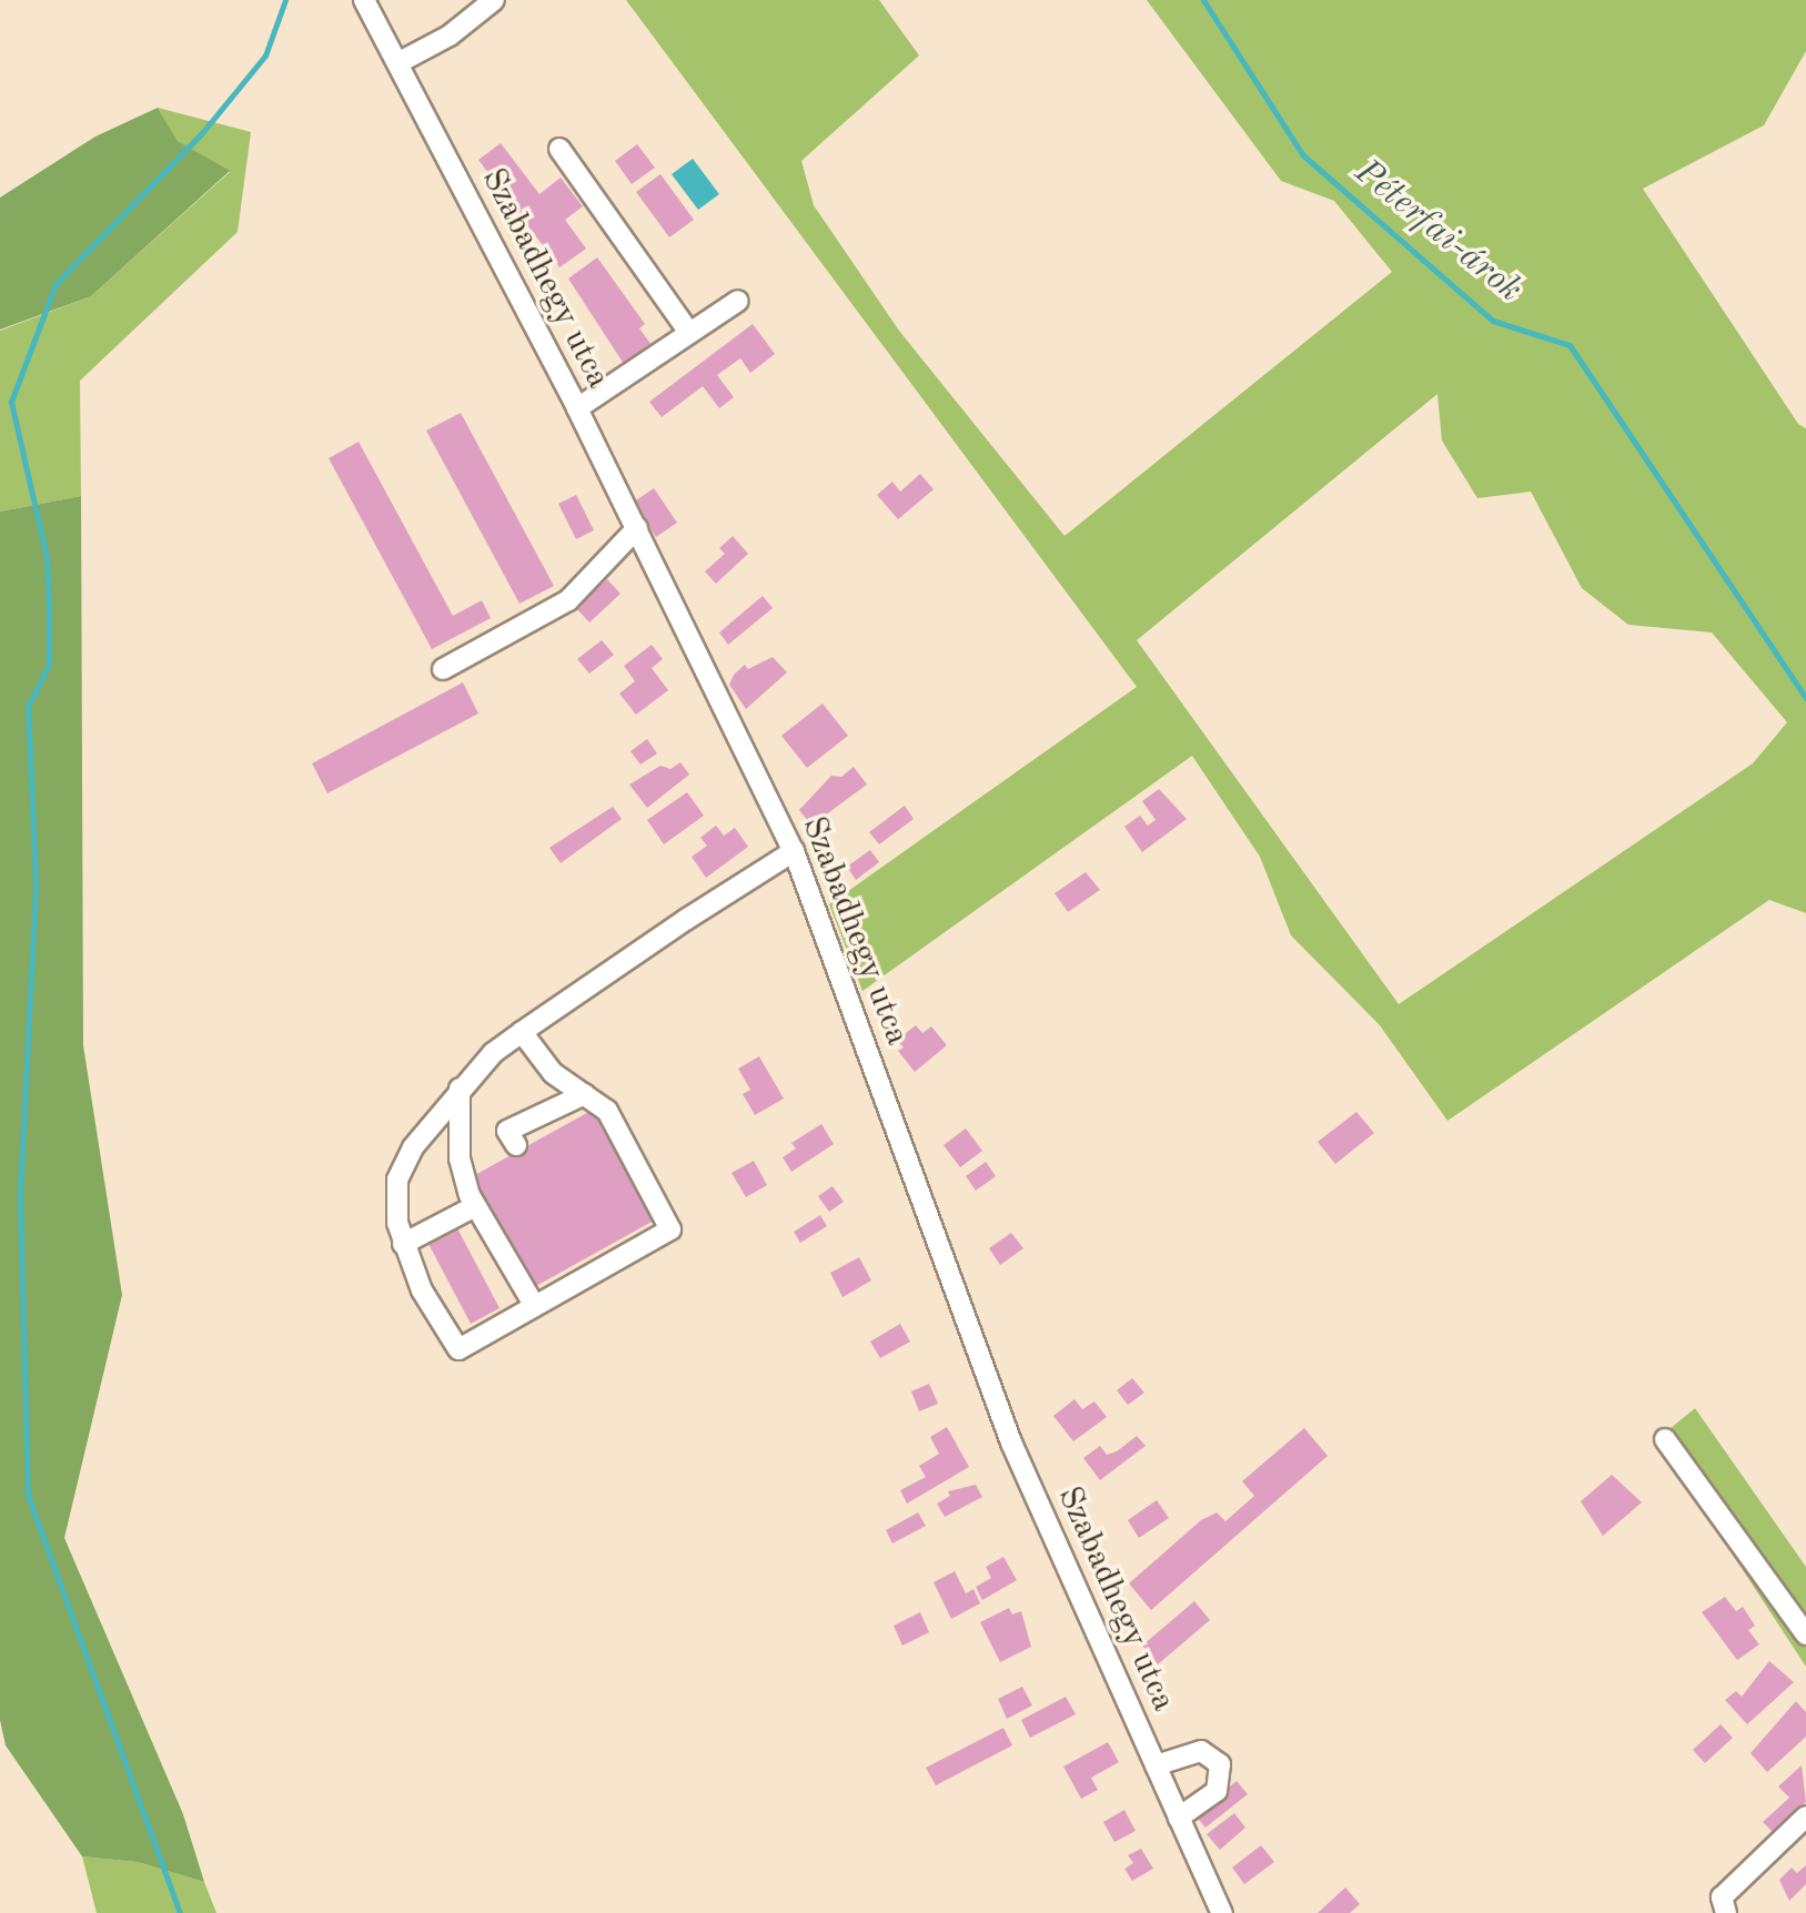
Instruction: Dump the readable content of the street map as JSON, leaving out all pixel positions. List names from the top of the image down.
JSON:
{
  "streets": {
    "street": ["Szabadhegy utca"]
  },
  "water": ["Péterfai-árok"]
}
